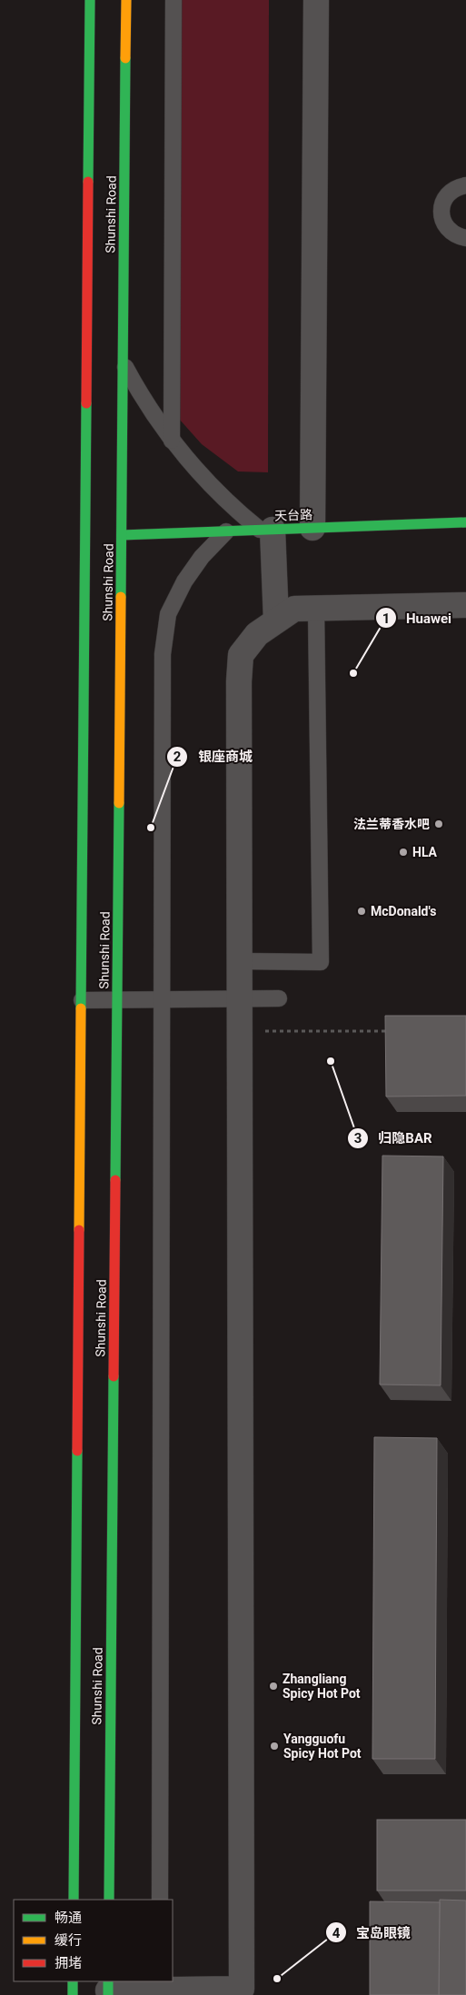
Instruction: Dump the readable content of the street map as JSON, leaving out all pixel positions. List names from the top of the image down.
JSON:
{
  "streets": {
    "main road": ["Shunshi Road", "天台路"]
  },
  "crossings": [
    ["Shunshi Road", "天台路"]
  ],
  "places": [
    "Huawei",
    "法兰蒂香水吧",
    "银座商城",
    "HLA",
    "McDonald's",
    "归隐BAR",
    "Zhangliang Spicy Hot Pot",
    "Yangguofu Spicy Hot Pot",
    "宝岛眼镜"
  ],
  "legend": ["畅通", "缓行", "拥堵"]
}
